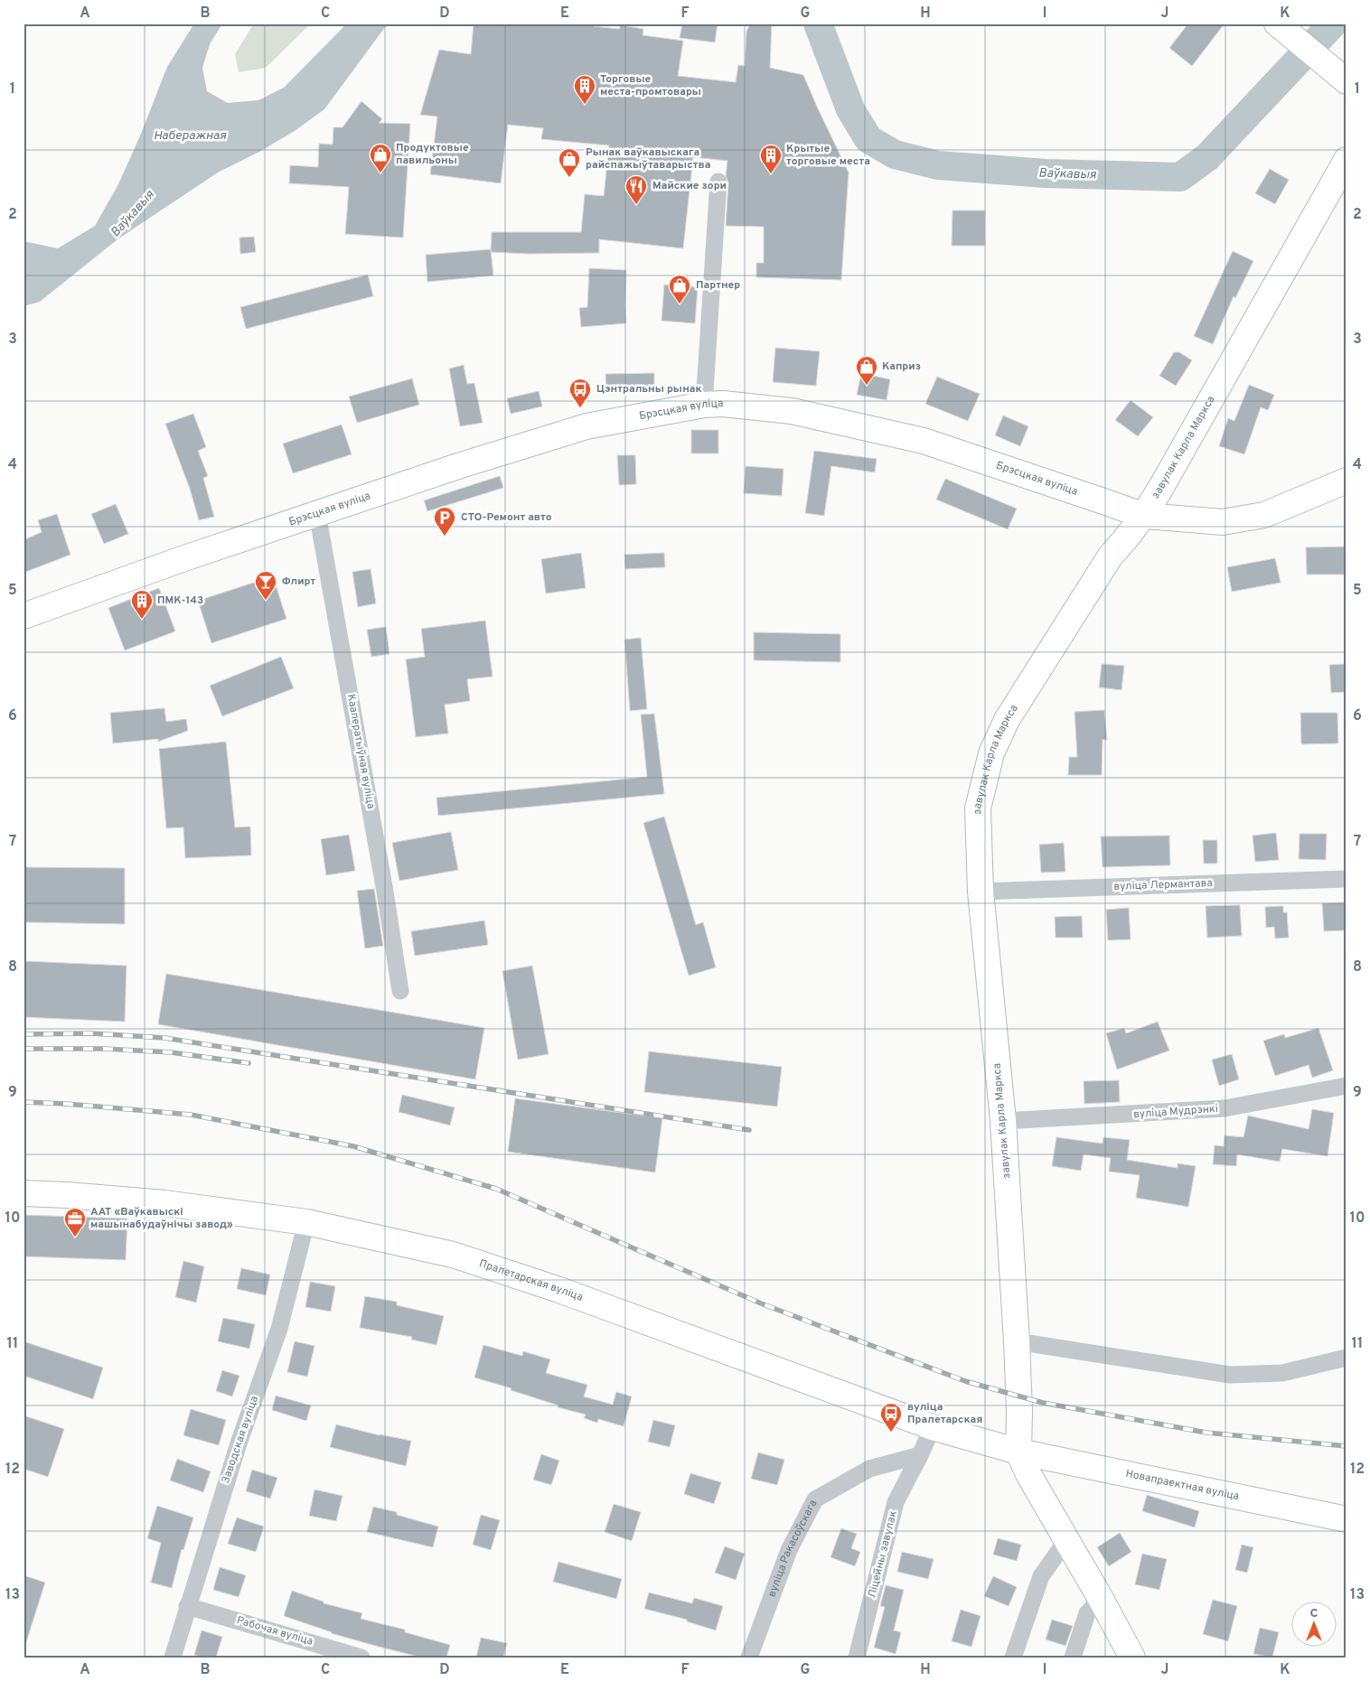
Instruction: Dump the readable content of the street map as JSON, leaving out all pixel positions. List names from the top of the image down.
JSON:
{
  "streets": {
    "street": [
      "Брэсцкая вуліца",
      "завулак Карла Маркса",
      "Кааператыўная вуліца",
      "вуліца Лермантава",
      "вуліца Мудрэнкі",
      "Пралетарская вуліца",
      "Заводская вуліца",
      "Новапраектная вуліца",
      "вуліца Ракасоўскага",
      "Ліцейны завулак",
      "Рабочая вуліца"
    ]
  },
  "crossings": [
    ["Брэсцкая вуліца", "завулак Карла Маркса"],
    ["Брэсцкая вуліца", "Кааператыўная вуліца"],
    ["завулак Карла Маркса", "вуліца Лермантава"],
    ["завулак Карла Маркса", "вуліца Мудрэнкі"],
    ["завулак Карла Маркса", "Пралетарская вуліца"],
    ["завулак Карла Маркса", "Новапраектная вуліца"],
    ["Пралетарская вуліца", "Заводская вуліца"],
    ["Пралетарская вуліца", "Новапраектная вуліца"],
    ["Заводская вуліца", "Рабочая вуліца"],
    ["вуліца Ракасоўскага", "Ліцейны завулак"]
  ],
  "water": ["Наберажная", "Ваўкавыя"],
  "places": {
    "building": ["Торговые места-промтовары", "Крытые торговые места", "ПМК-143"],
    "shop": [
      "Продуктовые павильоны",
      "Рынак ваўкавыскага райспажыўтаварыства",
      "Партнер",
      "Каприз"
    ],
    "restaurant": ["Майские зори"],
    "bus stop": ["Цэнтральны рынак", "вуліца Пралетарская"],
    "parking": ["СТО-Ремонт авто"],
    "bar": ["Флирт"],
    "office": ["ААТ «Ваўкавыскі машынабудаўнічы завод»"]
  },
  "north": "top",
  "grid": {
    "columns": [
      "A",
      "B",
      "C",
      "D",
      "E",
      "F",
      "G",
      "H",
      "I",
      "J",
      "K"
    ],
    "rows": [
      "1",
      "2",
      "3",
      "4",
      "5",
      "6",
      "7",
      "8",
      "9",
      "10",
      "11",
      "12",
      "13"
    ]
  }
}
